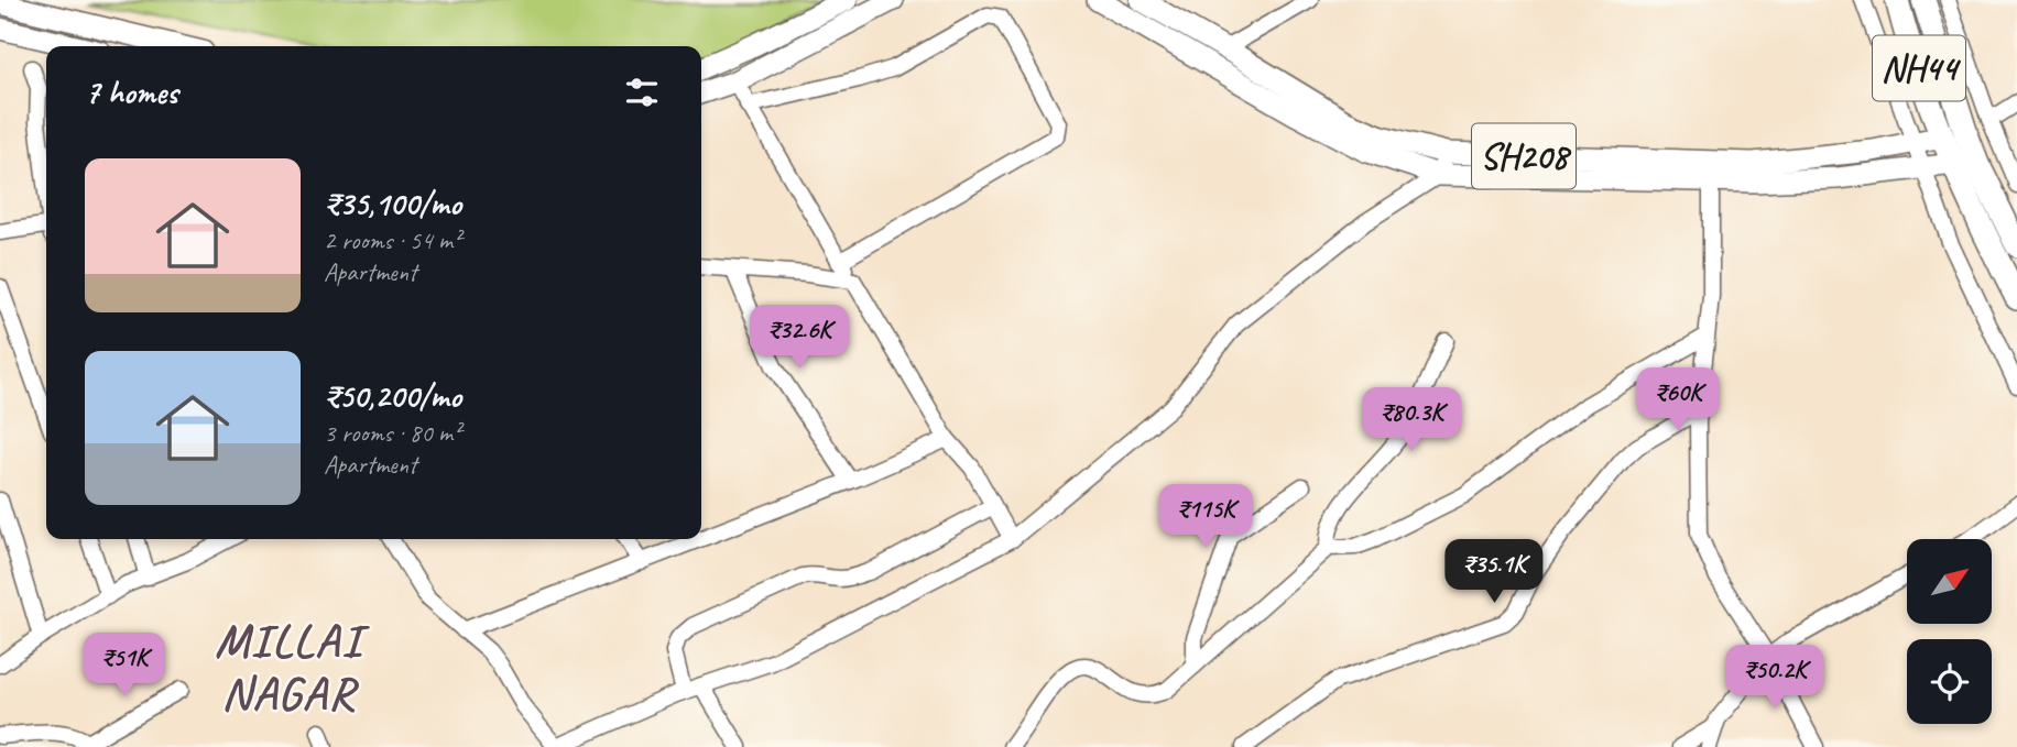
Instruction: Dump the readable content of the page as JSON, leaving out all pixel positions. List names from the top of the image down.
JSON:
{
  "streets": {
    "highway": ["NH44"],
    "main road": ["SH208"]
  },
  "crossings": [
    ["NH44", "SH208"]
  ],
  "districts": ["MILLAI NAGAR"],
  "north": "top right",
  "page": {
    "heading": "7 homes",
    "list": [
      {
        "name": "₹35,100/mo",
        "note": "2 rooms · 54 m² · Apartment"
      },
      {
        "name": "₹50,200/mo",
        "note": "3 rooms · 80 m² · Apartment"
      }
    ],
    "price": [
      "₹32.6K",
      "₹60K",
      "₹80.3K",
      "₹115K",
      "₹35.1K",
      "₹51K",
      "₹50.2K"
    ]
  }
}
